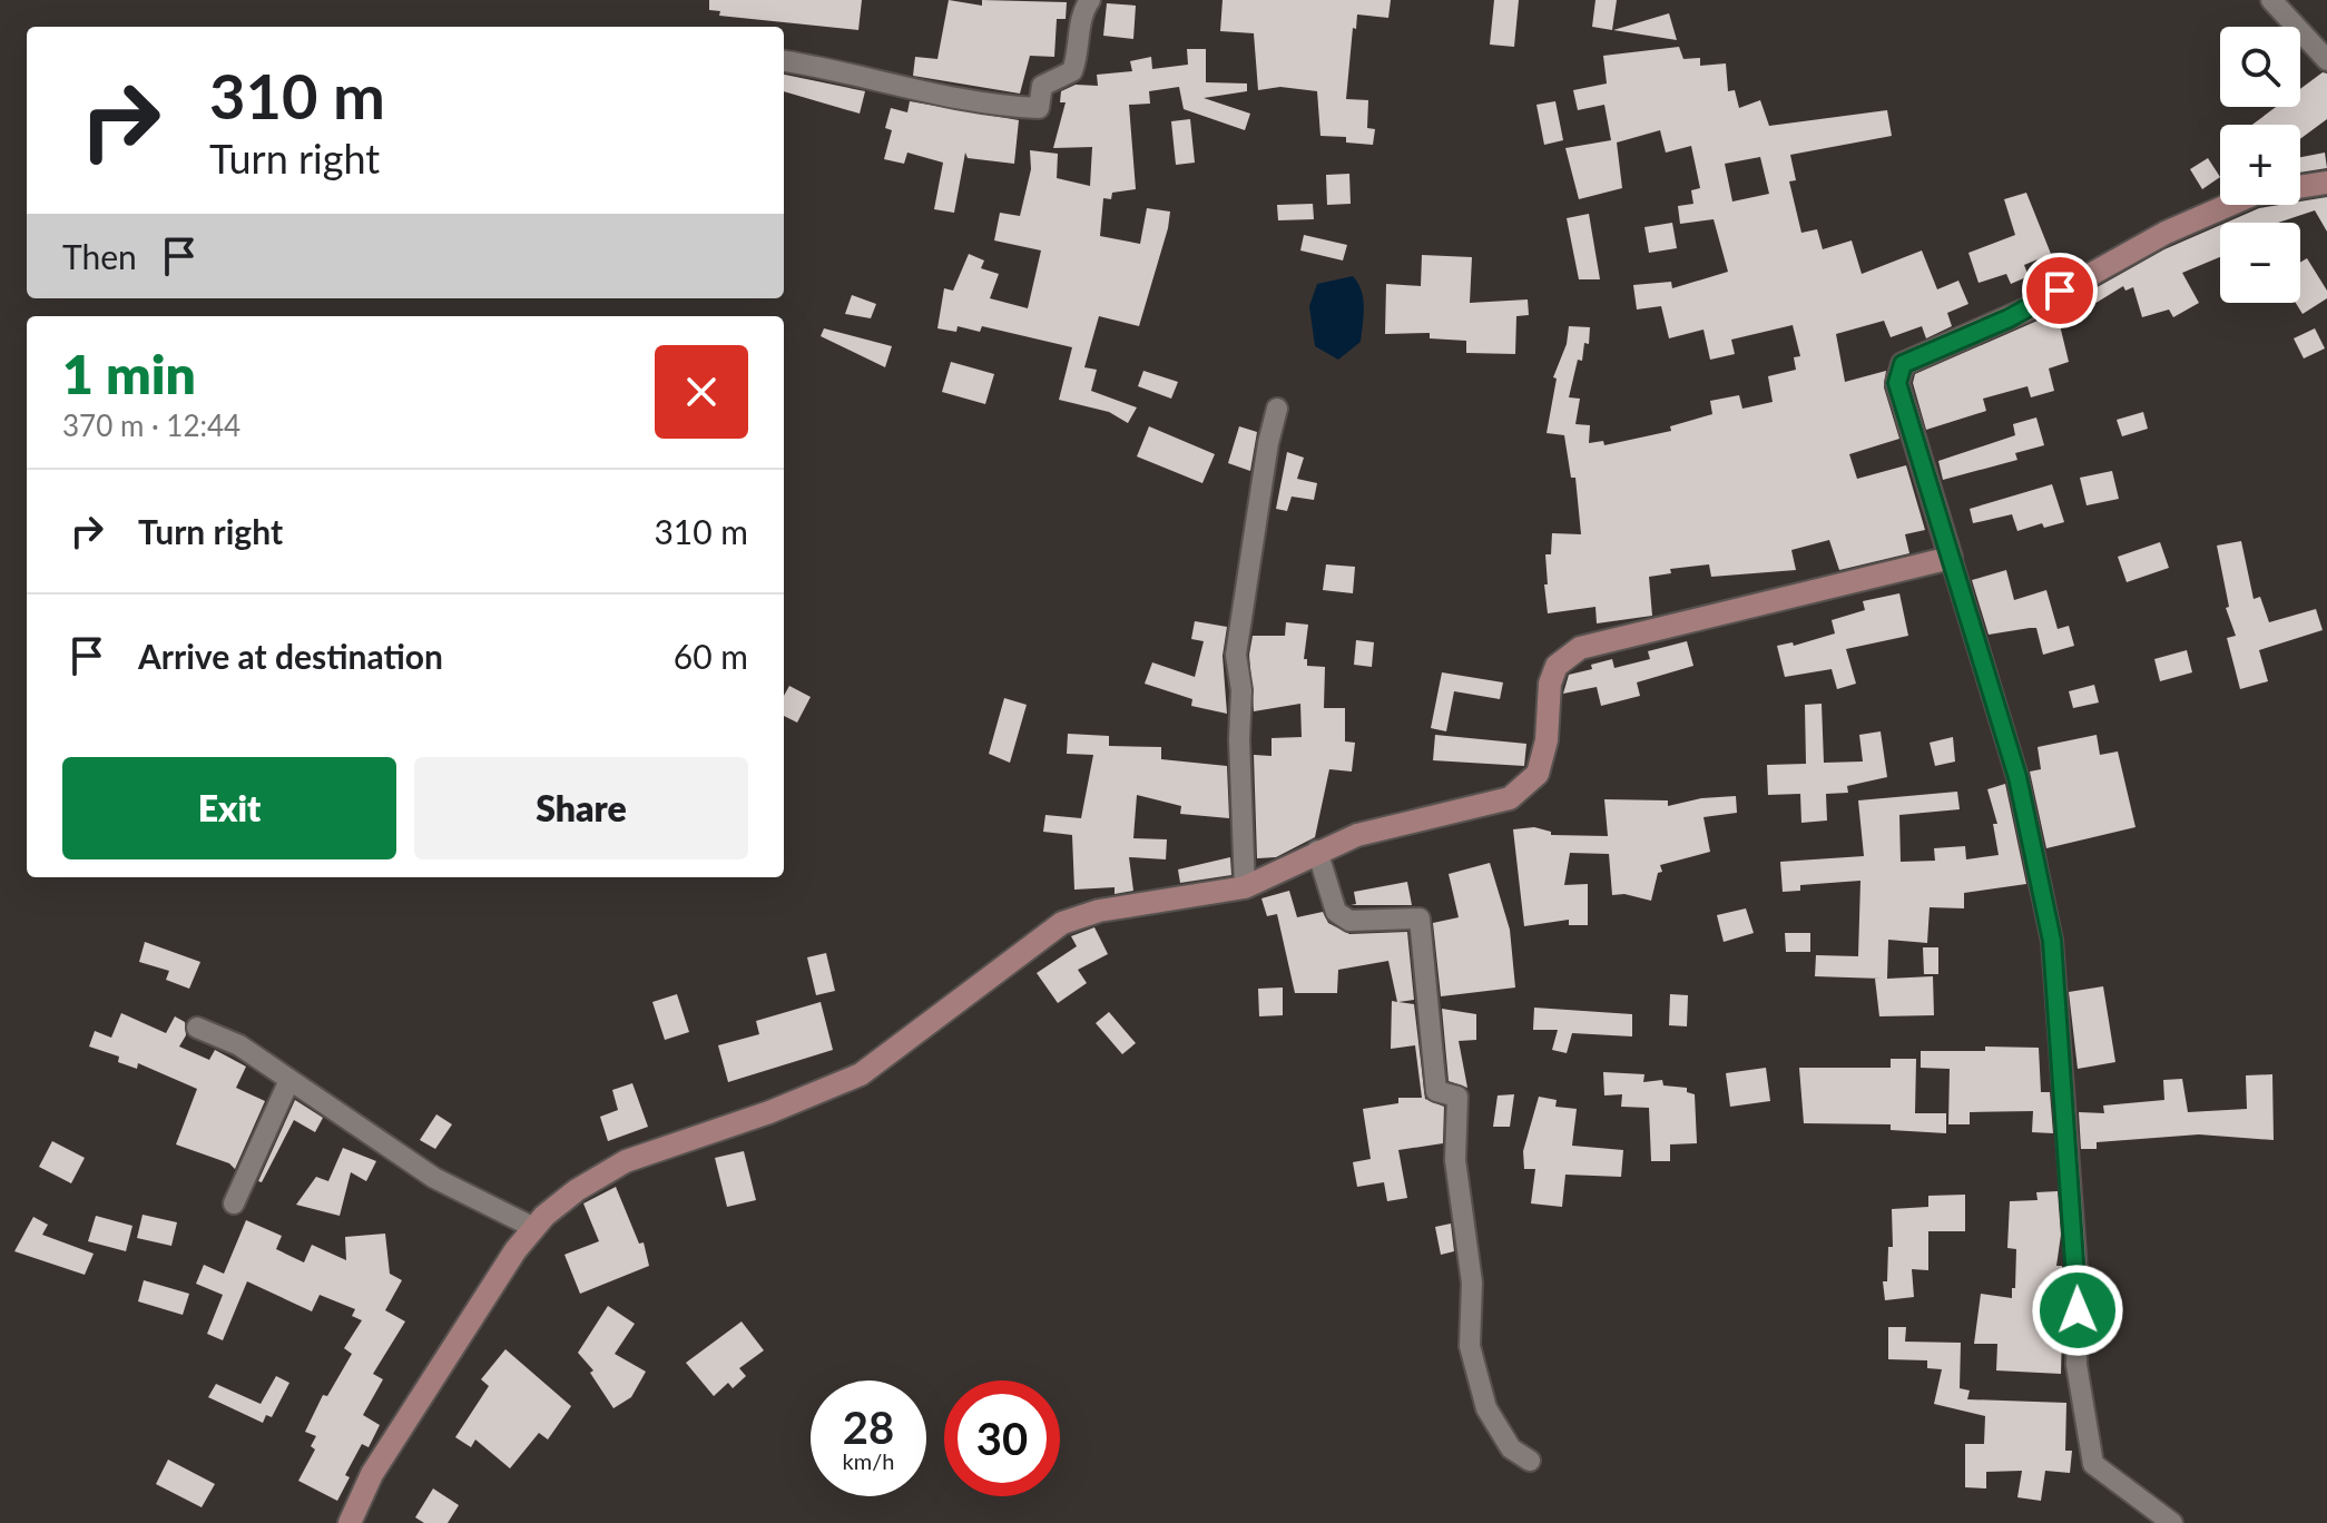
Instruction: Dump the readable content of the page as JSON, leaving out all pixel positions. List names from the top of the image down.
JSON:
{
  "page": {
    "map_buttons": ["+", "−"],
    "turn": ["310 m", "Turn right"],
    "then": "Then",
    "heading": ["1 min", "370 m · 12:44"],
    "list": [
      {
        "name": "Turn right",
        "value": "310 m"
      },
      {
        "name": "Arrive at destination",
        "value": "60 m"
      }
    ],
    "buttons": ["Exit", "Share"],
    "speed": "28 km/h",
    "limit": "30"
  }
}
